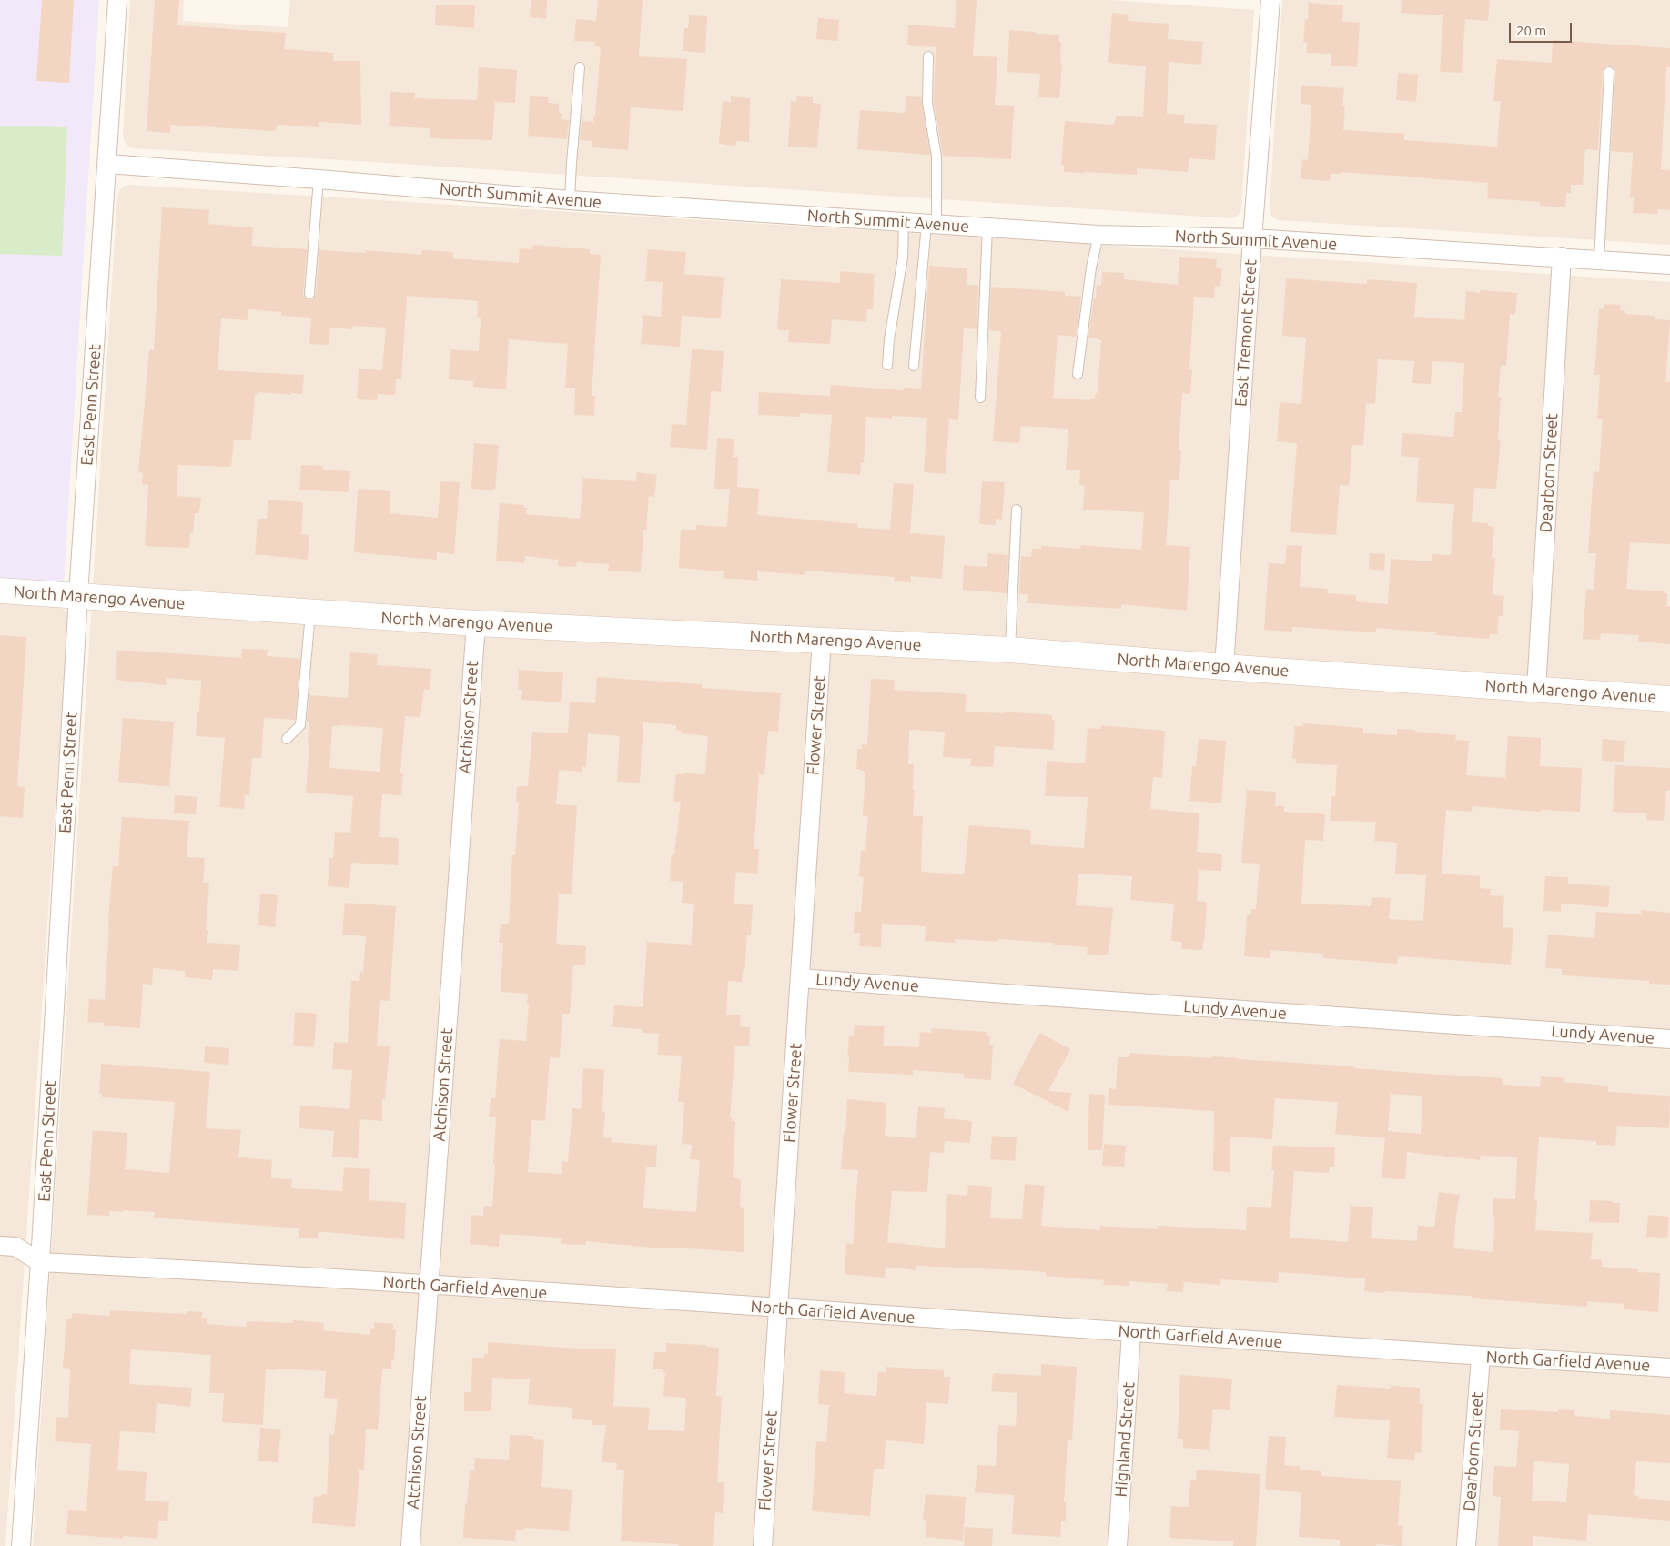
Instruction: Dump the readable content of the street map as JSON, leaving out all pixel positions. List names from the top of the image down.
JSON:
{
  "streets": {
    "street": [
      "North Summit Avenue",
      "East Tremont Street",
      "East Penn Street",
      "Dearborn Street",
      "North Marengo Avenue",
      "Atchison Street",
      "Flower Street",
      "Lundy Avenue",
      "North Garfield Avenue",
      "Highland Street"
    ]
  },
  "crossings": [
    ["North Summit Avenue", "East Tremont Street"],
    ["North Summit Avenue", "East Penn Street"],
    ["North Summit Avenue", "Dearborn Street"],
    ["East Tremont Street", "North Marengo Avenue"],
    ["East Penn Street", "North Marengo Avenue"],
    ["East Penn Street", "North Garfield Avenue"],
    ["Dearborn Street", "North Marengo Avenue"],
    ["Dearborn Street", "North Garfield Avenue"],
    ["North Marengo Avenue", "Atchison Street"],
    ["North Marengo Avenue", "Flower Street"],
    ["Atchison Street", "North Garfield Avenue"],
    ["Flower Street", "Lundy Avenue"],
    ["Flower Street", "North Garfield Avenue"],
    ["North Garfield Avenue", "Highland Street"]
  ],
  "scale_bar": "20 m"
}
